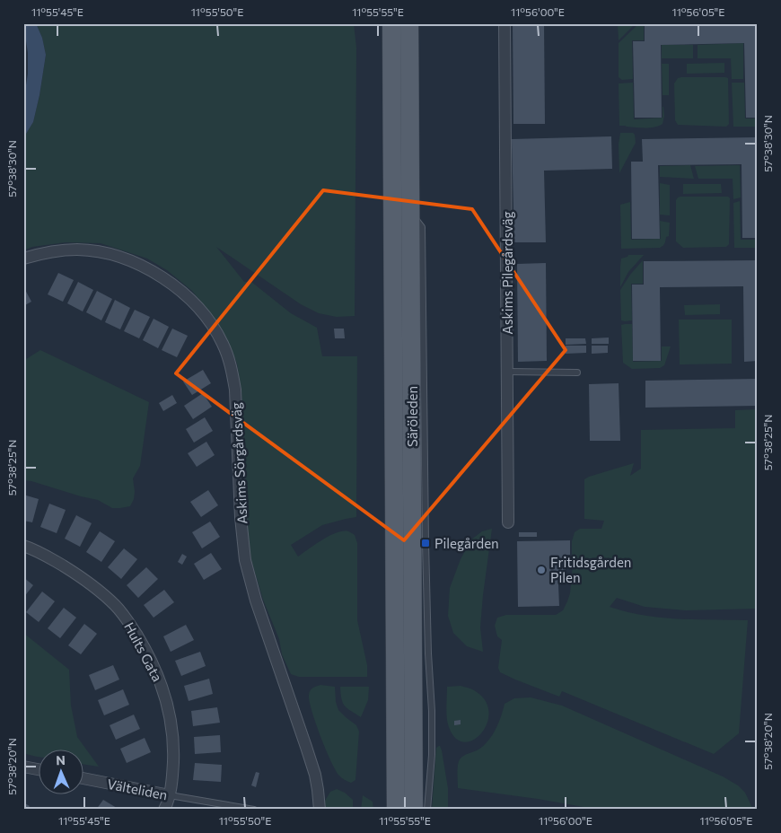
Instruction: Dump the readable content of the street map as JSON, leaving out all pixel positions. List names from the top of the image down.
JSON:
{
  "streets": {
    "main road": ["Säröleden"],
    "street": [
      "Askims Pilegårdsväg",
      "Askims Sörgårdsväg",
      "Hults Gata",
      "Välteliden"
    ]
  },
  "crossings": [
    ["Hults Gata", "Välteliden"]
  ],
  "places": {
    "transit": ["Pilegården"],
    "other": ["Fritidsgården Pilen"]
  },
  "north": "top",
  "coordinates": [
    "11°55'45\"E",
    "11°55'50\"E",
    "11°55'55\"E",
    "11°56'00\"E",
    "11°56'05\"E",
    "57°38'30\"N",
    "57°38'25\"N",
    "57°38'20\"N"
  ]
}
